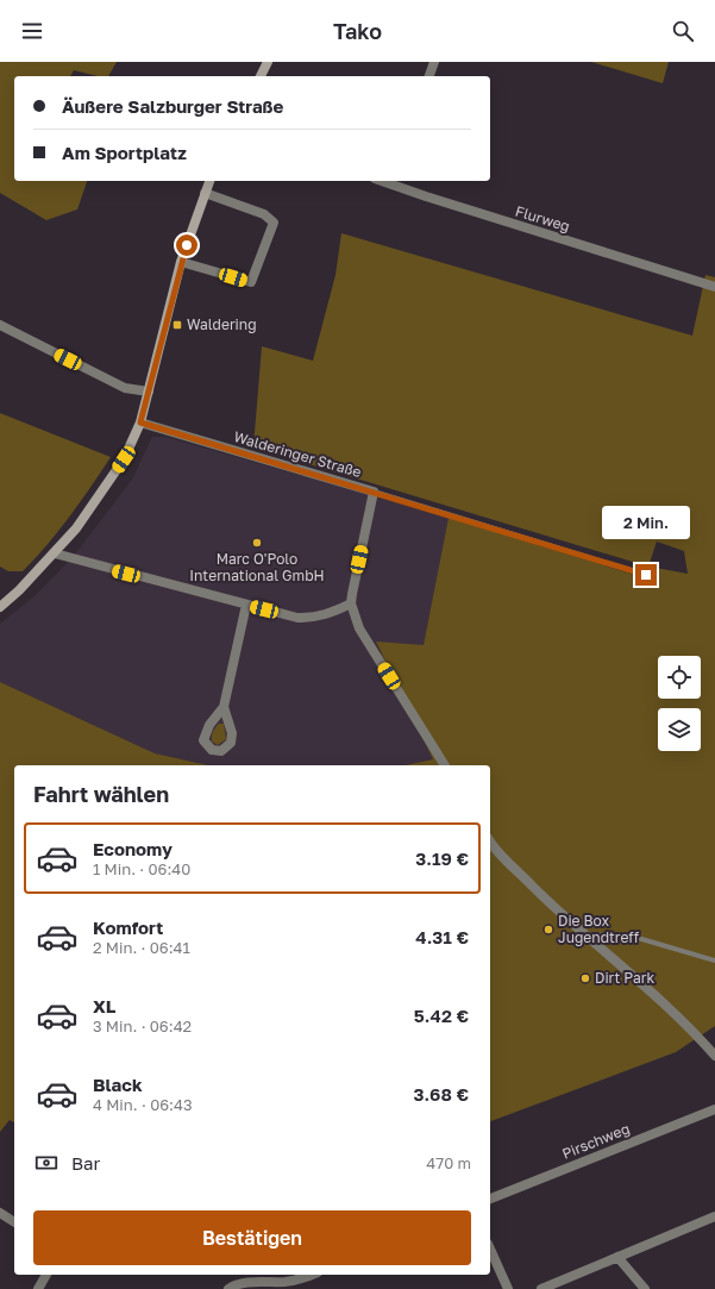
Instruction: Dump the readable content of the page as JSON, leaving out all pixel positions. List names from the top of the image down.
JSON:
{
  "streets": {
    "street": ["Flurweg", "Walderinger Straße", "Pirschweg"]
  },
  "places": {
    "transit": ["Waldering"],
    "other": ["Marc O'Polo International GmbH", "Die Box Jugendtreff", "Dirt Park"]
  },
  "page": {
    "header": "Tako",
    "banner": ["Äußere Salzburger Straße", "Am Sportplatz"],
    "bubble": "2 Min.",
    "heading": "Fahrt wählen",
    "list": [
      {
        "name": "Economy",
        "note": "1 Min. · 06:40",
        "value": "3.19 €"
      },
      {
        "name": "Komfort",
        "note": "2 Min. · 06:41",
        "value": "4.31 €"
      },
      {
        "name": "XL",
        "note": "3 Min. · 06:42",
        "value": "5.42 €"
      },
      {
        "name": "Black",
        "note": "4 Min. · 06:43",
        "value": "3.68 €"
      }
    ],
    "pay": ["Bar", "470 m"],
    "buttons": "Bestätigen"
  }
}
